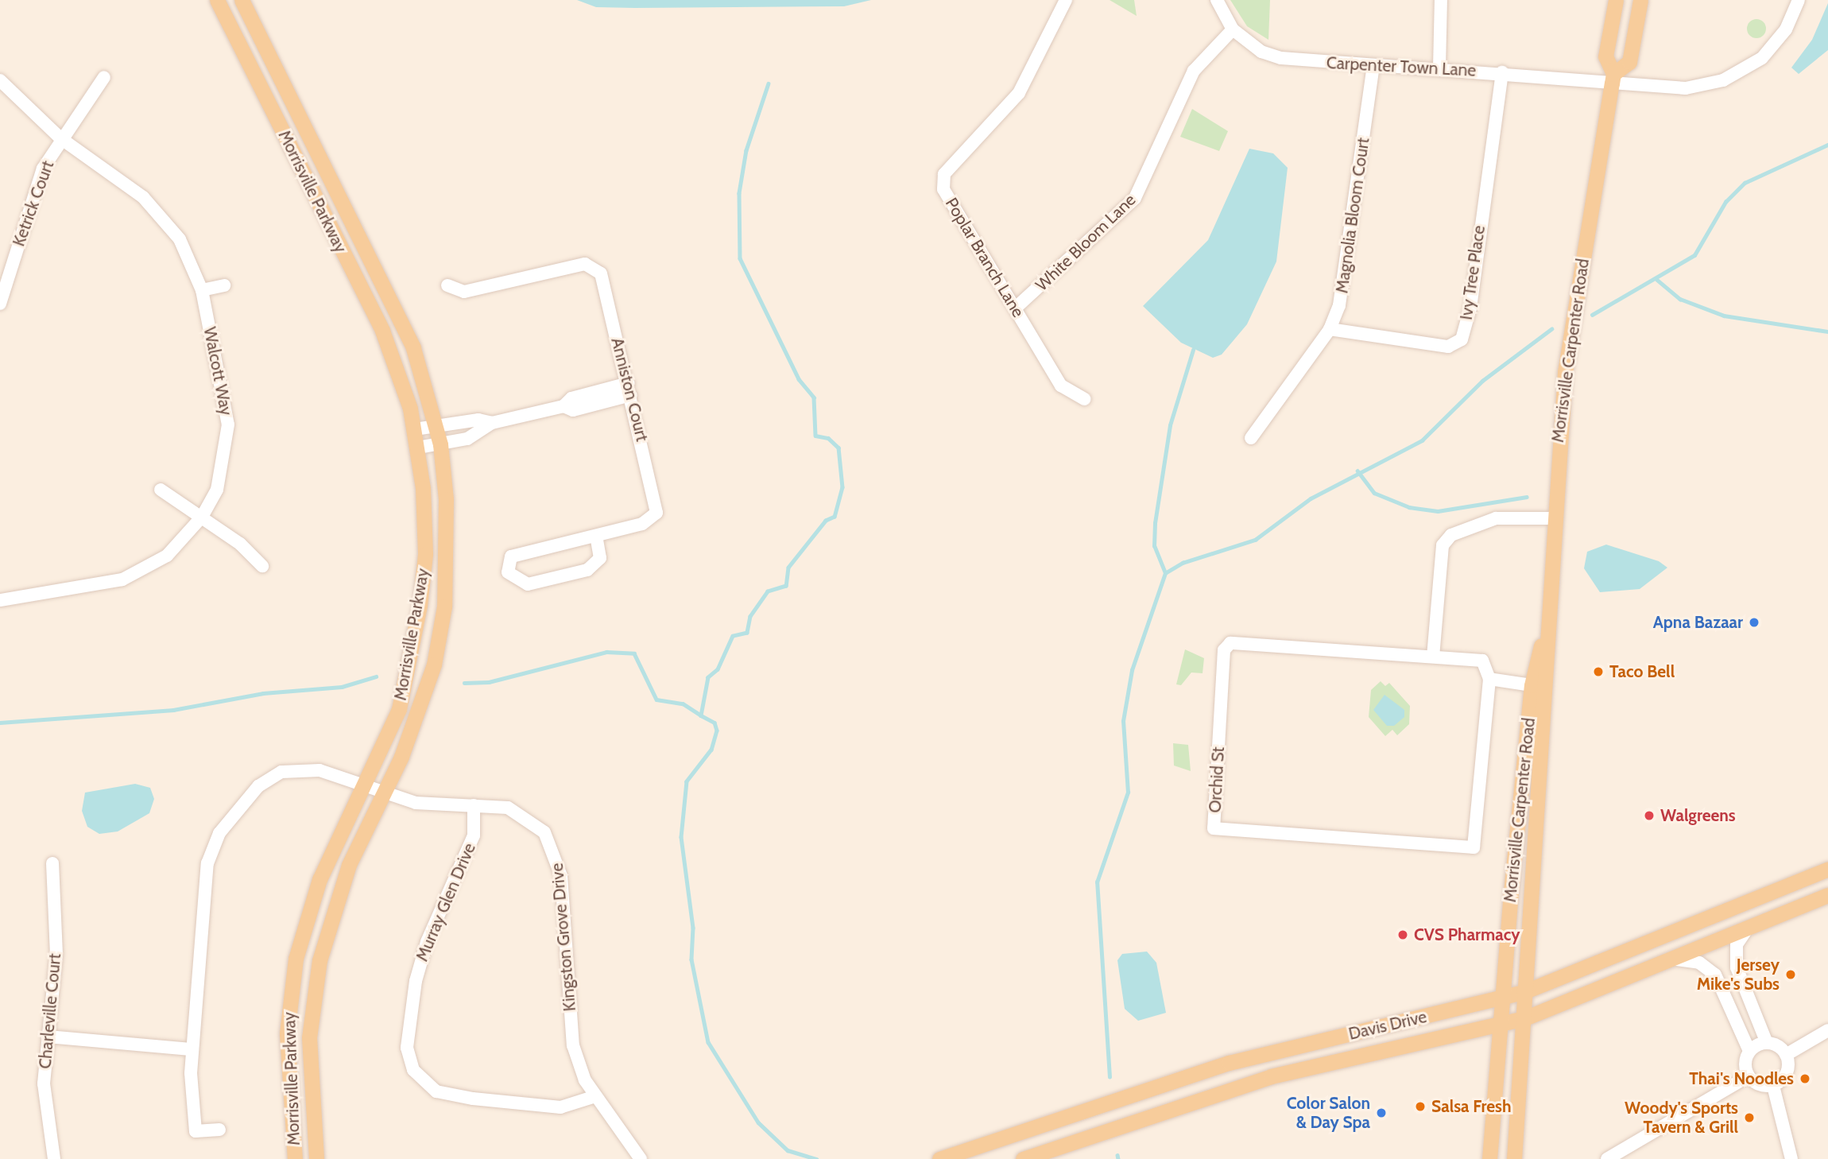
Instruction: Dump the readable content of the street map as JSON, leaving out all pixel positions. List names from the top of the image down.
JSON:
{
  "streets": {
    "main road": ["Morrisville Parkway", "Morrisville Carpenter Road", "Davis Drive"],
    "street": [
      "Carpenter Town Lane",
      "Ketrick Court",
      "Magnolia Bloom Court",
      "White Bloom Lane",
      "Poplar Branch Lane",
      "Ivy Tree Place",
      "Walcott Way",
      "Anniston Court",
      "Orchid St",
      "Murray Glen Drive",
      "Kingston Grove Drive",
      "Charleville Court"
    ]
  },
  "crossings": [
    ["Carpenter Town Lane", "Magnolia Bloom Court"],
    ["Carpenter Town Lane", "White Bloom Lane"],
    ["Carpenter Town Lane", "Ivy Tree Place"],
    ["Carpenter Town Lane", "Morrisville Carpenter Road"],
    ["Morrisville Parkway", "Kingston Grove Drive"],
    ["Ketrick Court", "Walcott Way"],
    ["Magnolia Bloom Court", "Ivy Tree Place"],
    ["White Bloom Lane", "Poplar Branch Lane"],
    ["Morrisville Carpenter Road", "Davis Drive"],
    ["Murray Glen Drive", "Kingston Grove Drive"]
  ],
  "places": [
    "Apna Bazaar",
    "Taco Bell",
    "Walgreens",
    "CVS Pharmacy",
    "Jersey Mike's Subs",
    "Thai's Noodles",
    "Salsa Fresh",
    "Color Salon & Day Spa",
    "Woody's Sports Tavern & Grill"
  ]
}
